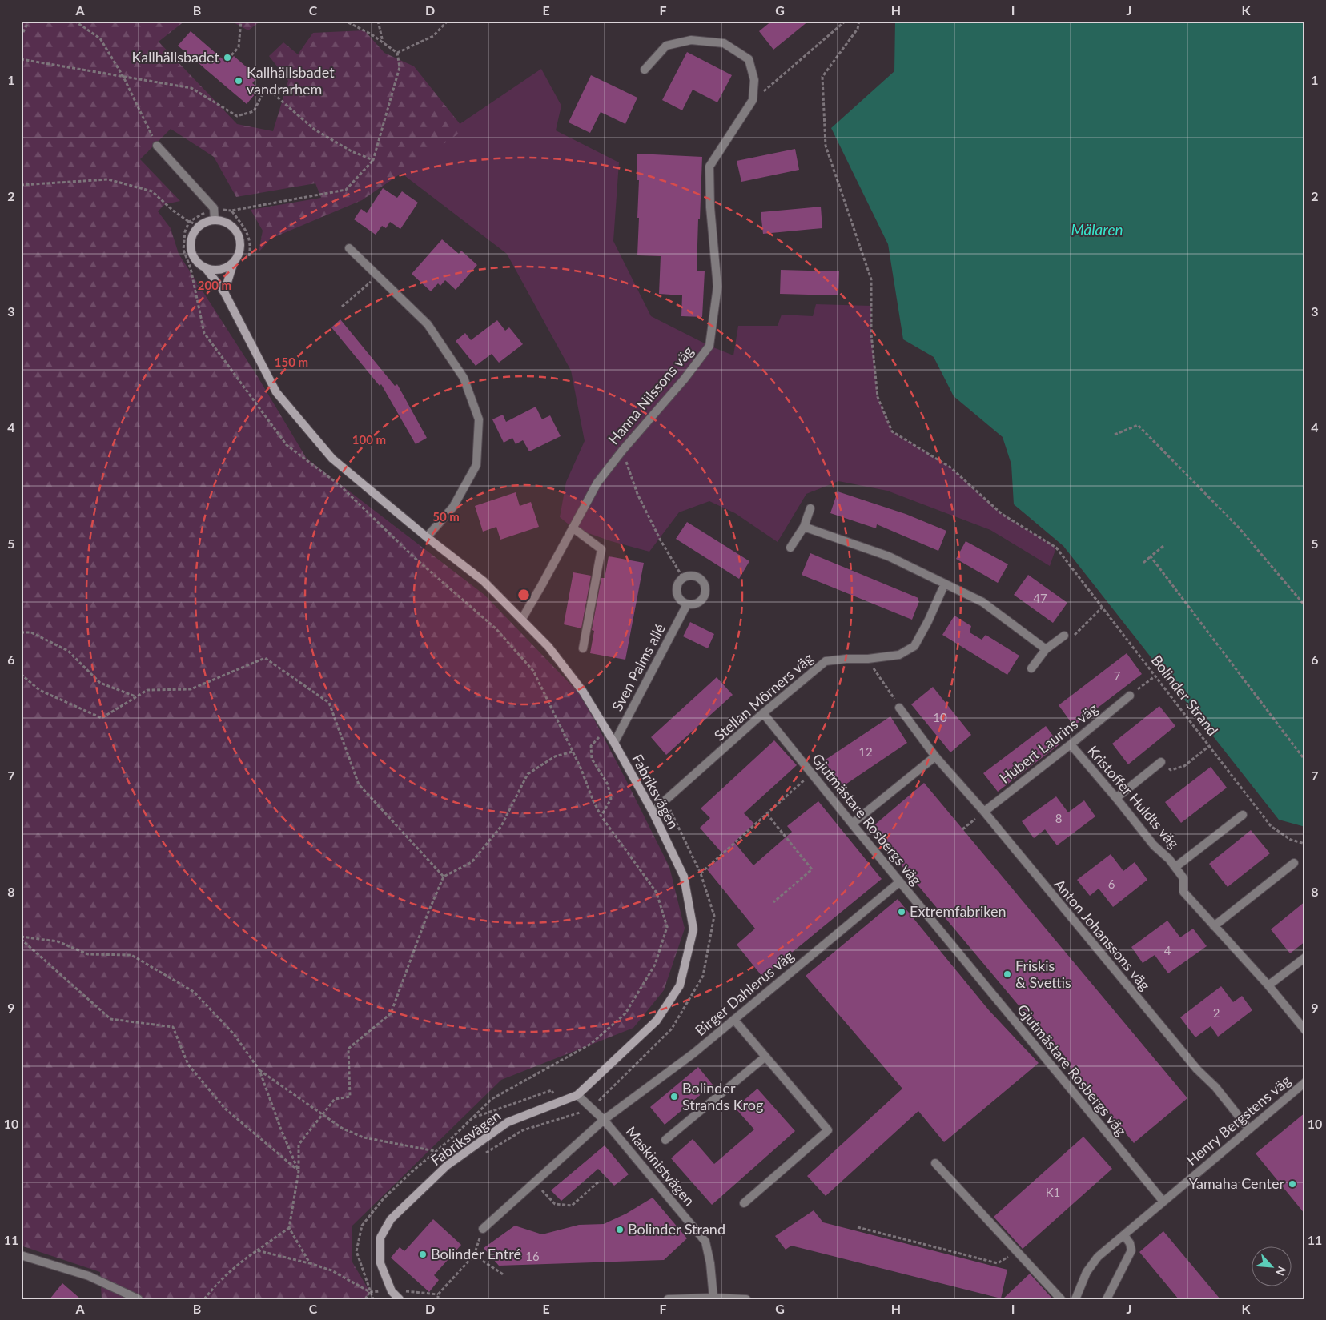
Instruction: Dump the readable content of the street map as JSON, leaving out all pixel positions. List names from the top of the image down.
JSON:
{
  "streets": {
    "street": [
      "Hanna Nilssons väg",
      "Sven Palms allé",
      "Stellan Mörners väg",
      "Hubert Laurins väg",
      "Fabriksvägen",
      "Kristoffer Huldts väg",
      "Gjutmästare Rosbergs väg",
      "Anton Johanssons väg",
      "Birger Dahlerus väg",
      "Henry Bergstens väg",
      "Maskinistvägen"
    ],
    "path": ["Bolinder Strand"]
  },
  "crossings": [
    ["Hanna Nilssons väg", "Fabriksvägen"],
    ["Sven Palms allé", "Fabriksvägen"],
    ["Stellan Mörners väg", "Fabriksvägen"],
    ["Stellan Mörners väg", "Gjutmästare Rosbergs väg"],
    ["Hubert Laurins väg", "Kristoffer Huldts väg"],
    ["Hubert Laurins väg", "Anton Johanssons väg"],
    ["Gjutmästare Rosbergs väg", "Birger Dahlerus väg"],
    ["Gjutmästare Rosbergs väg", "Henry Bergstens väg"],
    ["Anton Johanssons väg", "Henry Bergstens väg"],
    ["Birger Dahlerus väg", "Maskinistvägen"]
  ],
  "water": ["Mälaren"],
  "places": [
    "Kallhällsbadet",
    "Kallhällsbadet vandrarhem",
    "Extremfabriken",
    "Friskis & Svettis",
    "Bolinder Strands Krog",
    "Yamaha Center",
    "Bolinder Strand",
    "Bolinder Entré"
  ],
  "house_numbers": [
    "47",
    "7",
    "10",
    "12",
    "8",
    "6",
    "4",
    "2",
    "K1",
    "16"
  ],
  "north": "bottom right",
  "grid": {
    "columns": [
      "A",
      "B",
      "C",
      "D",
      "E",
      "F",
      "G",
      "H",
      "I",
      "J",
      "K"
    ],
    "rows": [
      "1",
      "2",
      "3",
      "4",
      "5",
      "6",
      "7",
      "8",
      "9",
      "10",
      "11"
    ]
  },
  "rings": [
    "200 m",
    "150 m",
    "100 m",
    "50 m"
  ]
}
